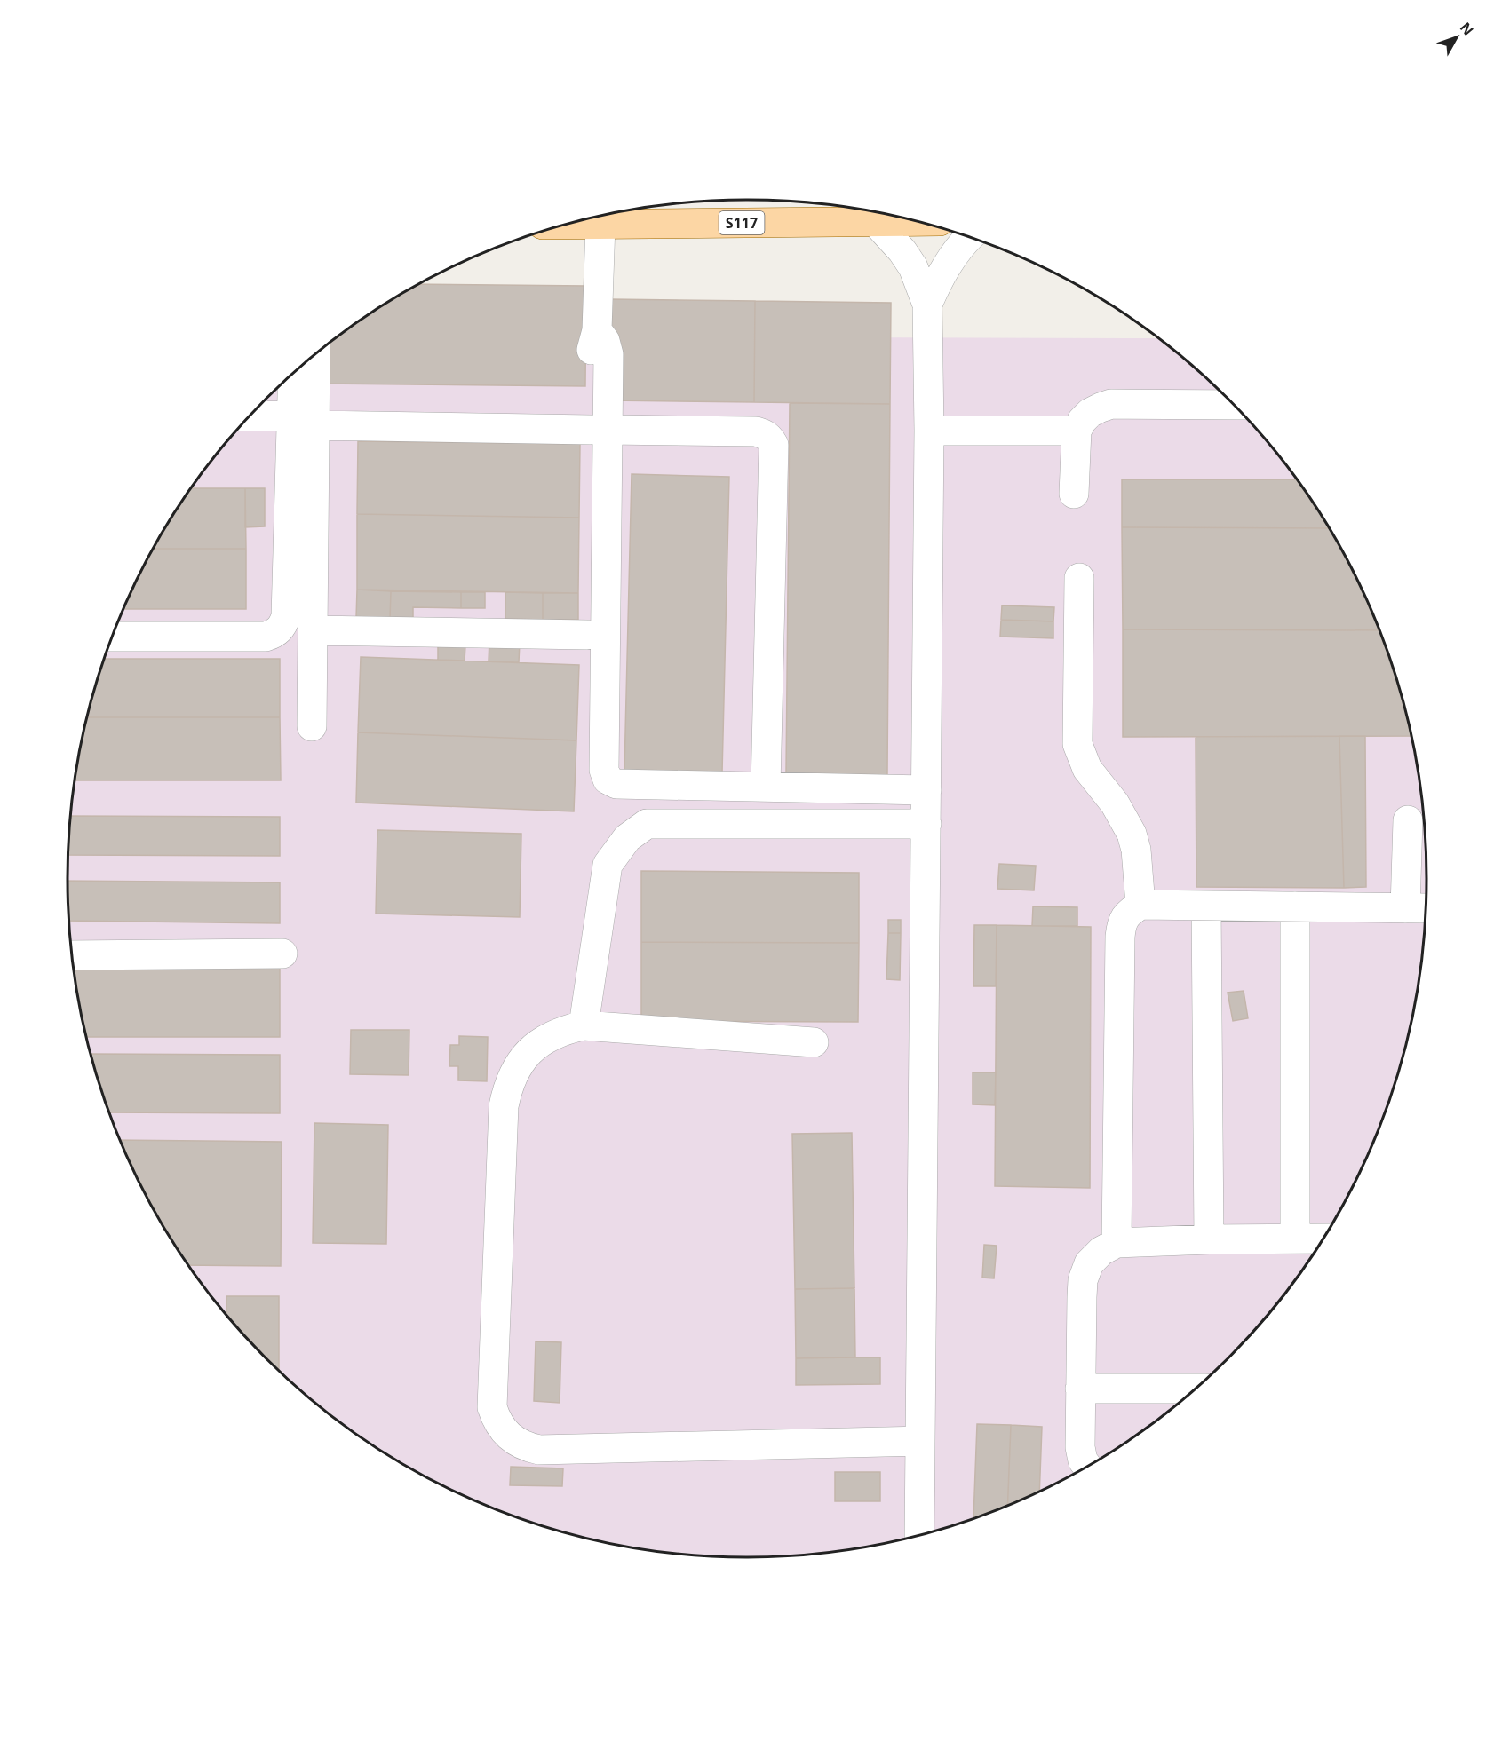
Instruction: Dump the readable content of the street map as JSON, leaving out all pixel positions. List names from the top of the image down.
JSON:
{
  "streets": {
    "main road": ["S117"]
  },
  "north": "top right"
}
